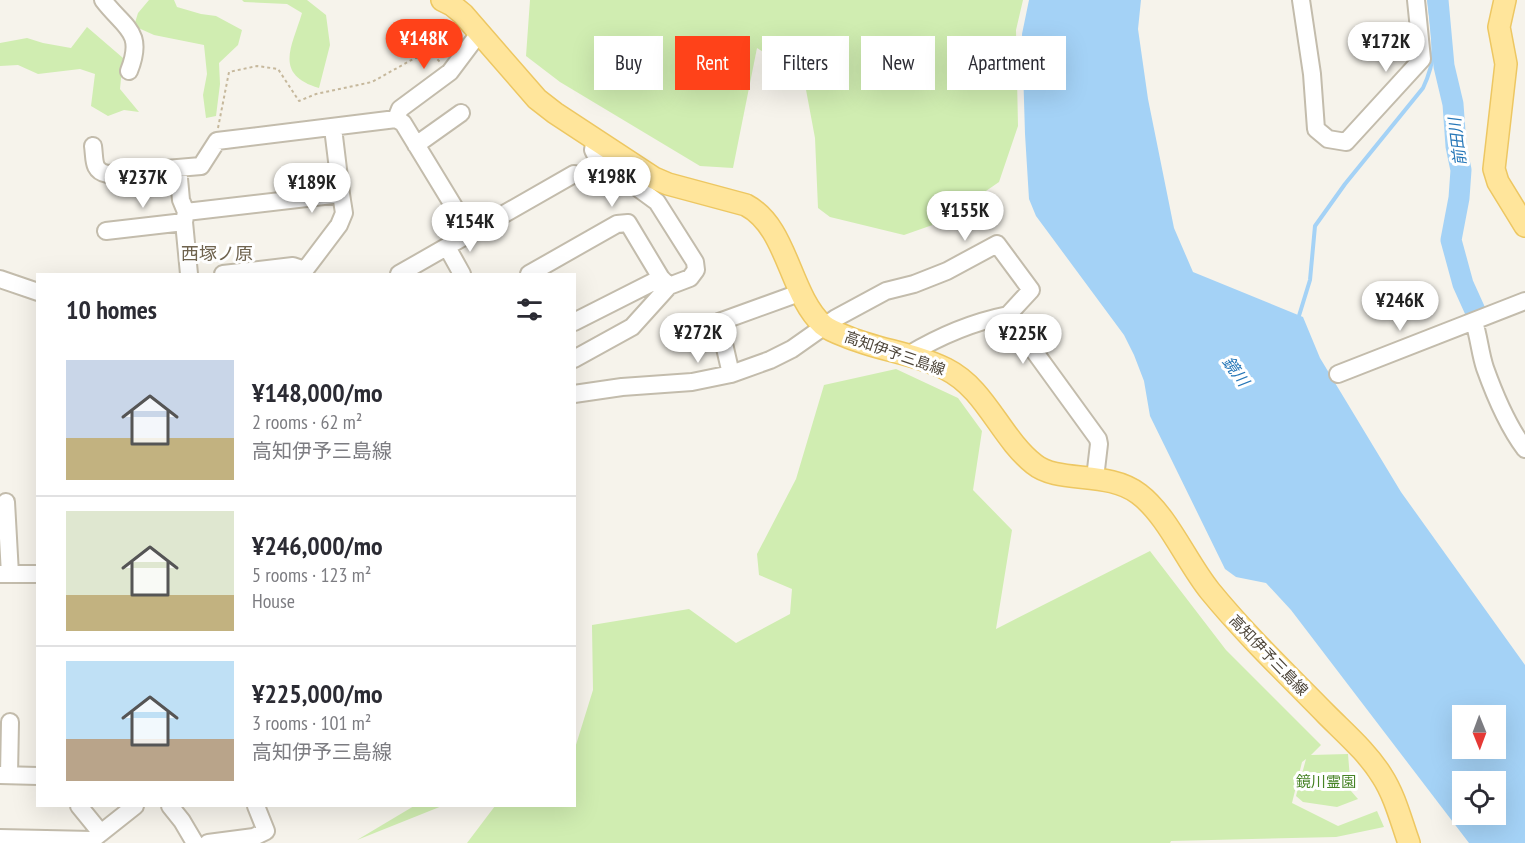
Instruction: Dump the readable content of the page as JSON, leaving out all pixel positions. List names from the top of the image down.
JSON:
{
  "streets": {
    "main road": ["高知伊予三島線"]
  },
  "districts": ["西塚ノ原"],
  "water": ["前田川", "鏡川"],
  "parks": ["鏡川霊園"],
  "north": "bottom",
  "page": {
    "price": [
      "¥148K",
      "¥172K",
      "¥198K",
      "¥237K",
      "¥189K",
      "¥155K",
      "¥154K",
      "¥246K",
      "¥272K",
      "¥225K"
    ],
    "chip": [
      "Buy",
      "Rent",
      "Filters",
      "New",
      "Apartment"
    ],
    "heading": "10 homes",
    "list": [
      {
        "name": "¥148,000/mo",
        "note": "2 rooms · 62 m² · 高知伊予三島線"
      },
      {
        "name": "¥246,000/mo",
        "note": "5 rooms · 123 m² · House"
      },
      {
        "name": "¥225,000/mo",
        "note": "3 rooms · 101 m² · 高知伊予三島線"
      }
    ]
  }
}
